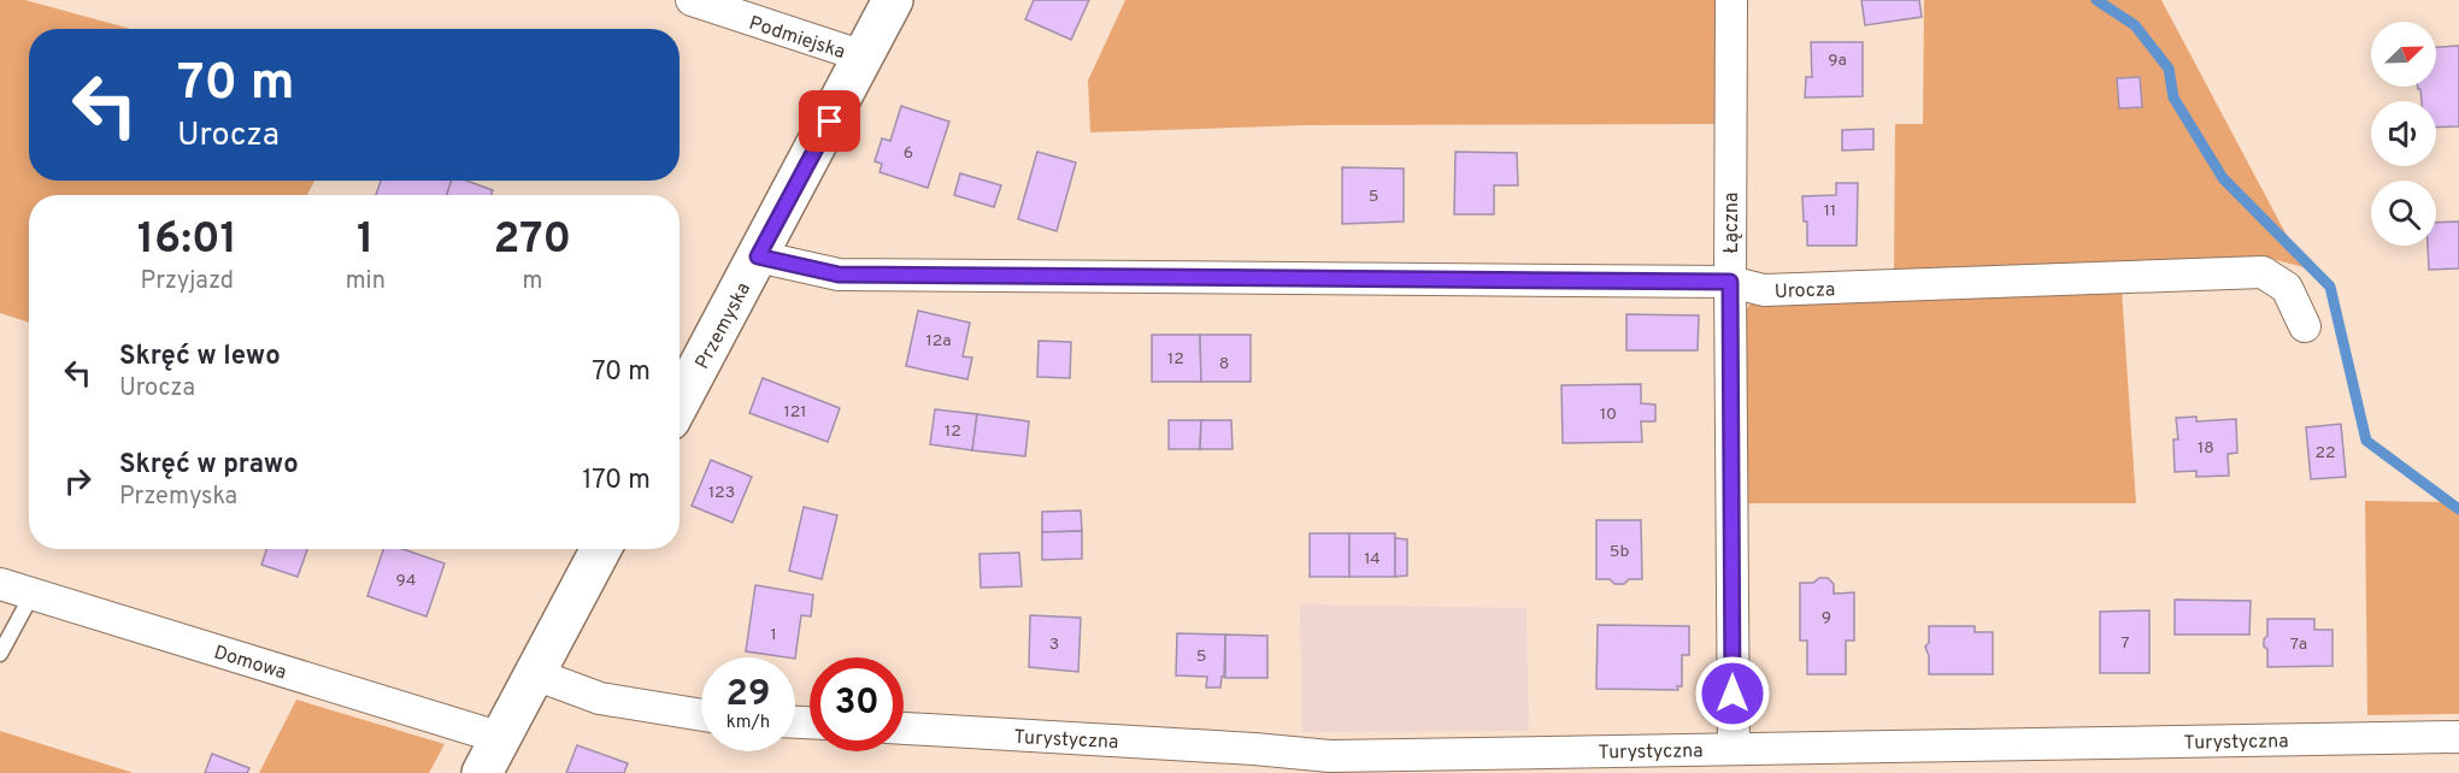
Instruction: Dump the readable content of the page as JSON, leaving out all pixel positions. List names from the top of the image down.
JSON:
{
  "streets": {
    "main road": ["Przemyska"],
    "street": [
      "Podmiejska",
      "Łączna",
      "Urocza",
      "Domowa",
      "Turystyczna"
    ]
  },
  "crossings": [
    ["Podmiejska", "Przemyska"],
    ["Łączna", "Urocza"],
    ["Łączna", "Turystyczna"],
    ["Urocza", "Przemyska"]
  ],
  "house_numbers": [
    "9a",
    "6",
    "5",
    "11",
    "12a",
    "12",
    "8",
    "121",
    "10",
    "12",
    "18",
    "22",
    "123",
    "5b",
    "14",
    "94",
    "9",
    "1",
    "7",
    "3",
    "7a",
    "5"
  ],
  "north": "top right",
  "page": {
    "turn": ["70 m", "Urocza"],
    "eta": [
      "16:01",
      "Przyjazd",
      "1",
      "min",
      "270",
      "m"
    ],
    "list": [
      {
        "name": "Skręć w lewo",
        "note": "Urocza",
        "value": "70 m"
      },
      {
        "name": "Skręć w prawo",
        "note": "Przemyska",
        "value": "170 m"
      }
    ],
    "speed": "29 km/h",
    "limit": "30"
  }
}
